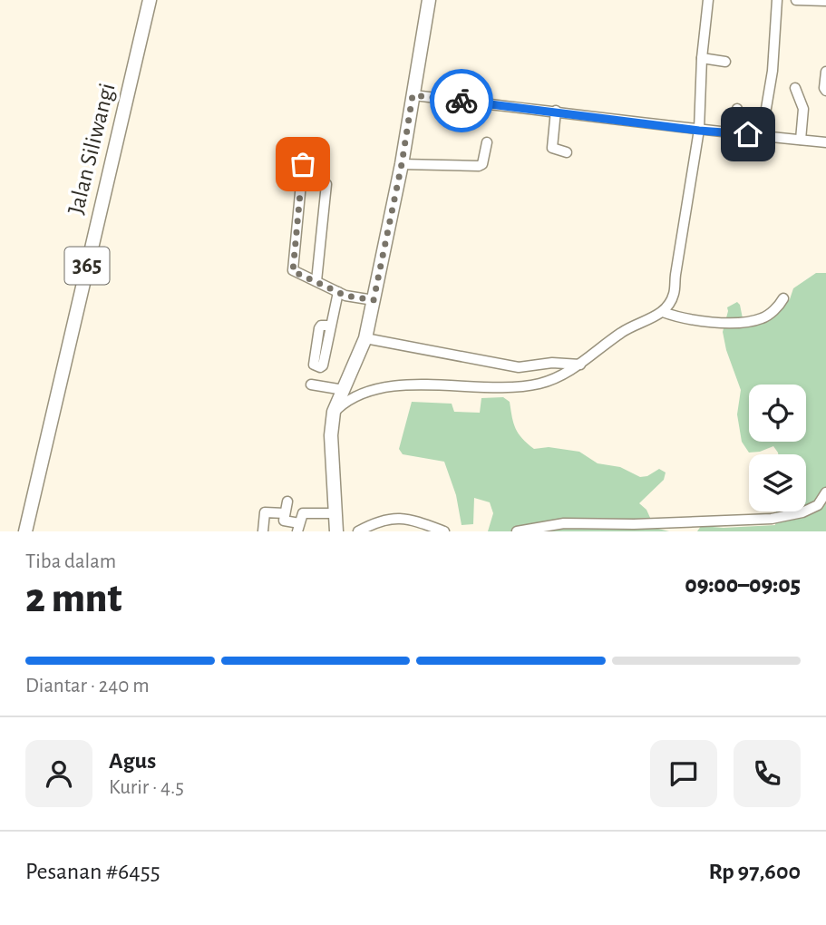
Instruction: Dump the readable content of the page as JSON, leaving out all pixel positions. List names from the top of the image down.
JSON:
{
  "streets": {
    "main road": ["Jalan Siliwangi", "365"]
  },
  "page": {
    "heading": ["2 mnt", "Tiba dalam", "09:00–09:05"],
    "panel": [
      "Agus",
      "Kurir · 4.5",
      "Pesanan #6455",
      "Rp 97,600"
    ],
    "bar": "Diantar · 240 m"
  }
}
